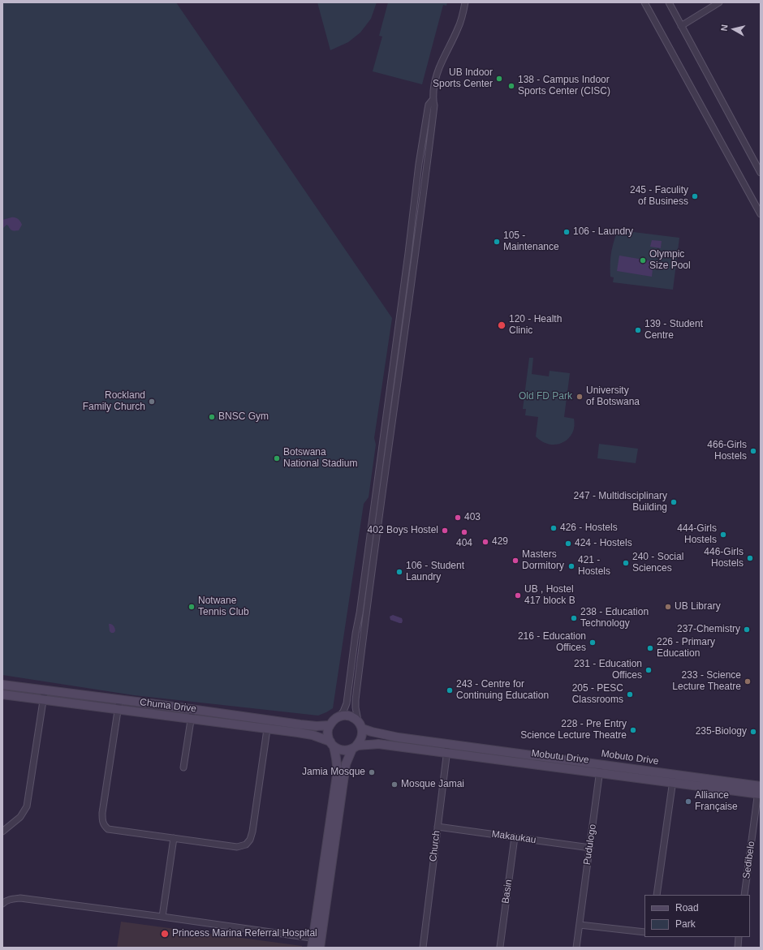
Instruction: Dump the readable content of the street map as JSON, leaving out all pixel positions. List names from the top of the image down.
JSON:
{
  "streets": {
    "main road": ["Chuma Drive", "Mobutu Drive", "Mobuto Drive"],
    "street": [
      "Makaukau",
      "Pudulogo",
      "Church",
      "Sedibelo",
      "Basin"
    ]
  },
  "crossings": [
    ["Chuma Drive", "Mobutu Drive"],
    ["Chuma Drive", "Mobuto Drive"],
    ["Mobutu Drive", "Mobuto Drive"],
    ["Mobutu Drive", "Pudulogo"],
    ["Mobutu Drive", "Church"],
    ["Mobutu Drive", "Sedibelo"],
    ["Mobuto Drive", "Pudulogo"],
    ["Mobuto Drive", "Church"],
    ["Makaukau", "Pudulogo"],
    ["Makaukau", "Church"],
    ["Makaukau", "Basin"]
  ],
  "parks": ["Old FD Park"],
  "places": [
    "UB Indoor Sports Center",
    "138 - Campus Indoor Sports Center (CISC)",
    "245 - Faculity of Business",
    "106 - Laundry",
    "105 - Maintenance",
    "Olympic Size Pool",
    "120 - Health Clinic",
    "139 - Student Centre",
    "University of Botswana",
    "Rockland Family Church",
    "BNSC Gym",
    "466-Girls Hostels",
    "Botswana National Stadium",
    "247 - Multidisciplinary Building",
    "403",
    "426 - Hostels",
    "402 Boys Hostel",
    "404",
    "444-Girls Hostels",
    "429",
    "424 - Hostels",
    "446-Girls Hostels",
    "Masters Dormitory",
    "240 - Social Sciences",
    "421 - Hostels",
    "106 - Student Laundry",
    "UB , Hostel 417 block B",
    "Notwane Tennis Club",
    "UB Library",
    "238 - Education Technology",
    "237-Chemistry",
    "216 - Education Offices",
    "226 - Primary Education",
    "231 - Education Offices",
    "233 - Science Lecture Theatre",
    "243 - Centre for Continuing Education",
    "205 - PESC Classrooms",
    "228 - Pre Entry Science Lecture Theatre",
    "235-Biology",
    "Jamia Mosque",
    "Mosque Jamai",
    "Alliance Française",
    "Princess Marina Referral Hospital"
  ],
  "legend": ["Road", "Park"],
  "north": "left"
}
